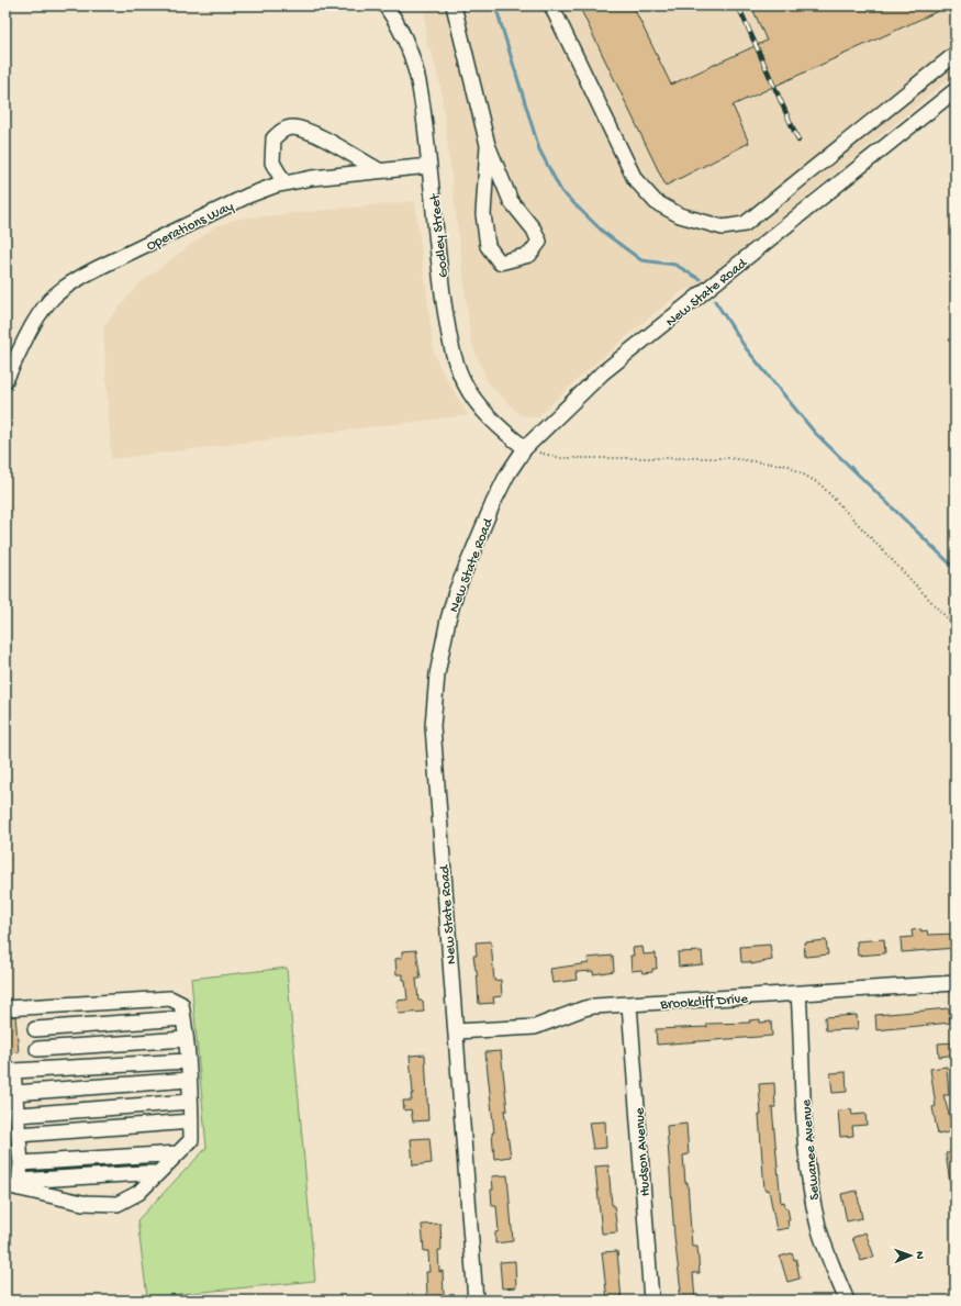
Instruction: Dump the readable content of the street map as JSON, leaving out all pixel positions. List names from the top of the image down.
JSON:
{
  "streets": {
    "street": [
      "Operations Way",
      "Godley Street",
      "New State Road",
      "Brookcliff Drive",
      "Sewanee Avenue",
      "Hudson Avenue"
    ]
  },
  "crossings": [
    ["Operations Way", "Godley Street"],
    ["Godley Street", "New State Road"],
    ["New State Road", "Brookcliff Drive"],
    ["Brookcliff Drive", "Sewanee Avenue"],
    ["Brookcliff Drive", "Hudson Avenue"]
  ],
  "north": "right"
}
